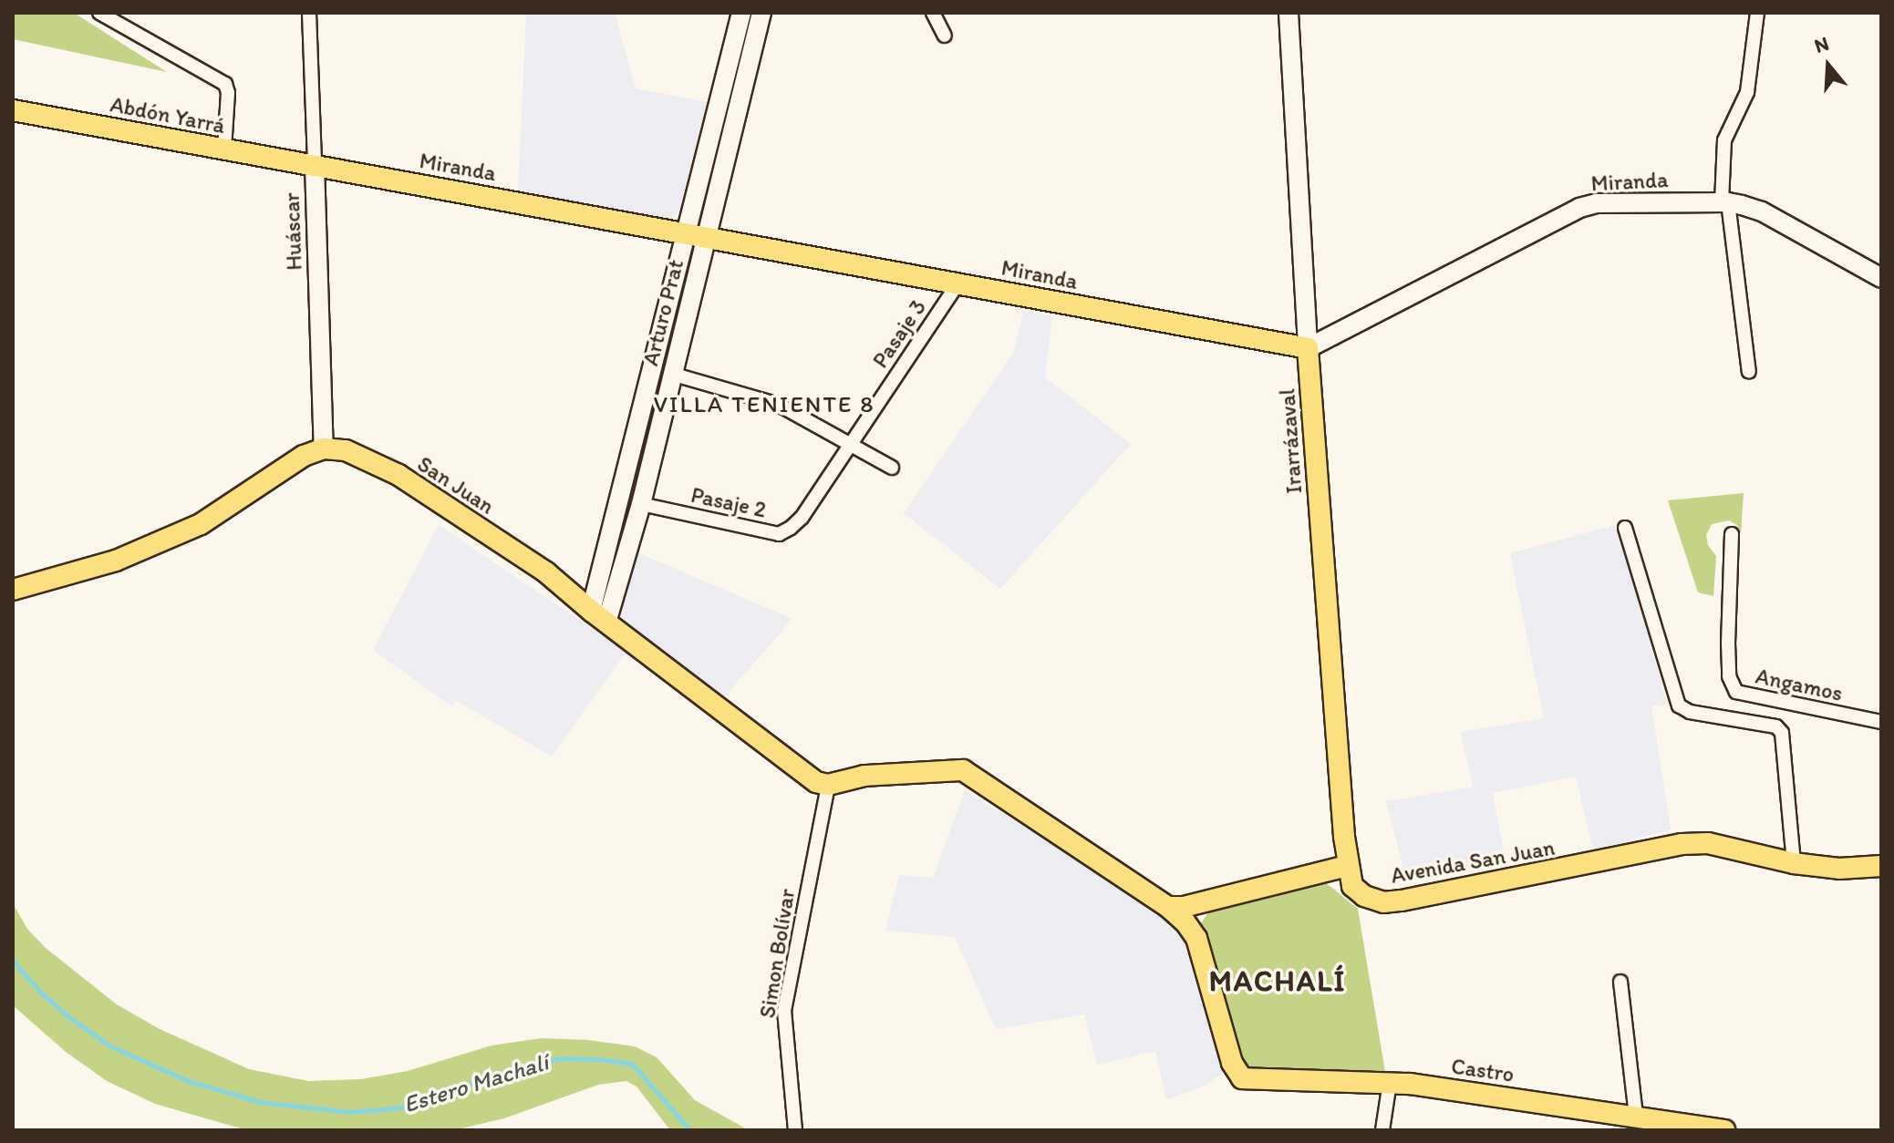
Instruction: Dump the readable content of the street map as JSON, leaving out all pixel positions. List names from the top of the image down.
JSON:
{
  "streets": {
    "main road": [
      "Abdón Yarrá",
      "Miranda",
      "Huáscar",
      "Arturo Prat",
      "Irarrázaval",
      "San Juan",
      "Avenida San Juan",
      "Castro"
    ],
    "street": [
      "Pasaje 3",
      "Pasaje 2",
      "Angamos",
      "Simon Bolívar"
    ]
  },
  "crossings": [
    ["Abdón Yarrá", "Miranda"],
    ["Abdón Yarrá", "Huáscar"],
    ["Miranda", "Huáscar"],
    ["Miranda", "Arturo Prat"],
    ["Miranda", "Pasaje 3"],
    ["Miranda", "Irarrázaval"],
    ["Huáscar", "San Juan"],
    ["Arturo Prat", "San Juan"],
    ["Arturo Prat", "Pasaje 2"],
    ["Pasaje 3", "Pasaje 2"],
    ["Irarrázaval", "Avenida San Juan"],
    ["San Juan", "Simon Bolívar"]
  ],
  "districts": ["VILLA TENIENTE 8", "MACHALÍ"],
  "water": ["Estero Machalí"],
  "north": "top"
}
